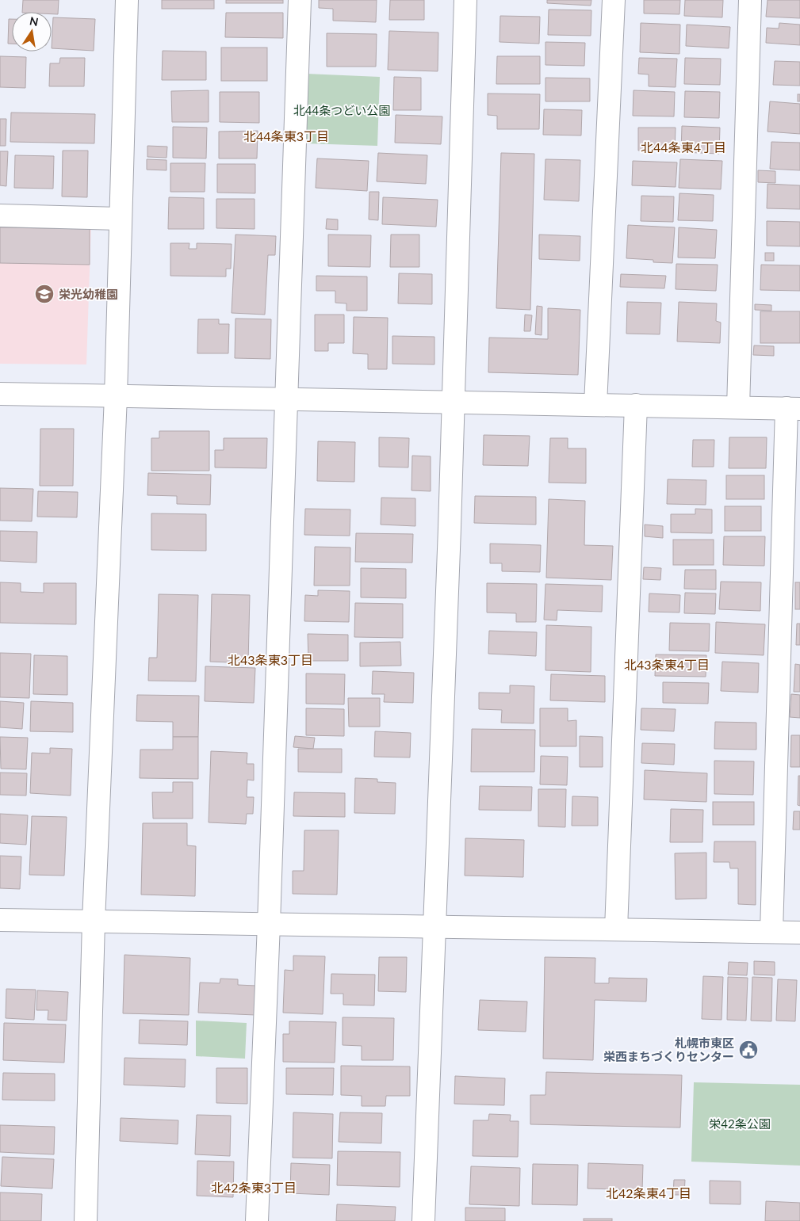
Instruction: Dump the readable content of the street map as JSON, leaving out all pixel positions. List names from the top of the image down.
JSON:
{
  "districts": [
    "北44条東3丁目",
    "北44条東4丁目",
    "北43条東3丁目",
    "北43条東4丁目",
    "北42条東3丁目",
    "北42条東4丁目"
  ],
  "parks": ["北44条つどい公園", "栄42条公園"],
  "places": {
    "school or university": ["栄光幼稚園"],
    "public building": ["札幌市東区 栄西まちづくりセンター"]
  },
  "north": "top"
}
